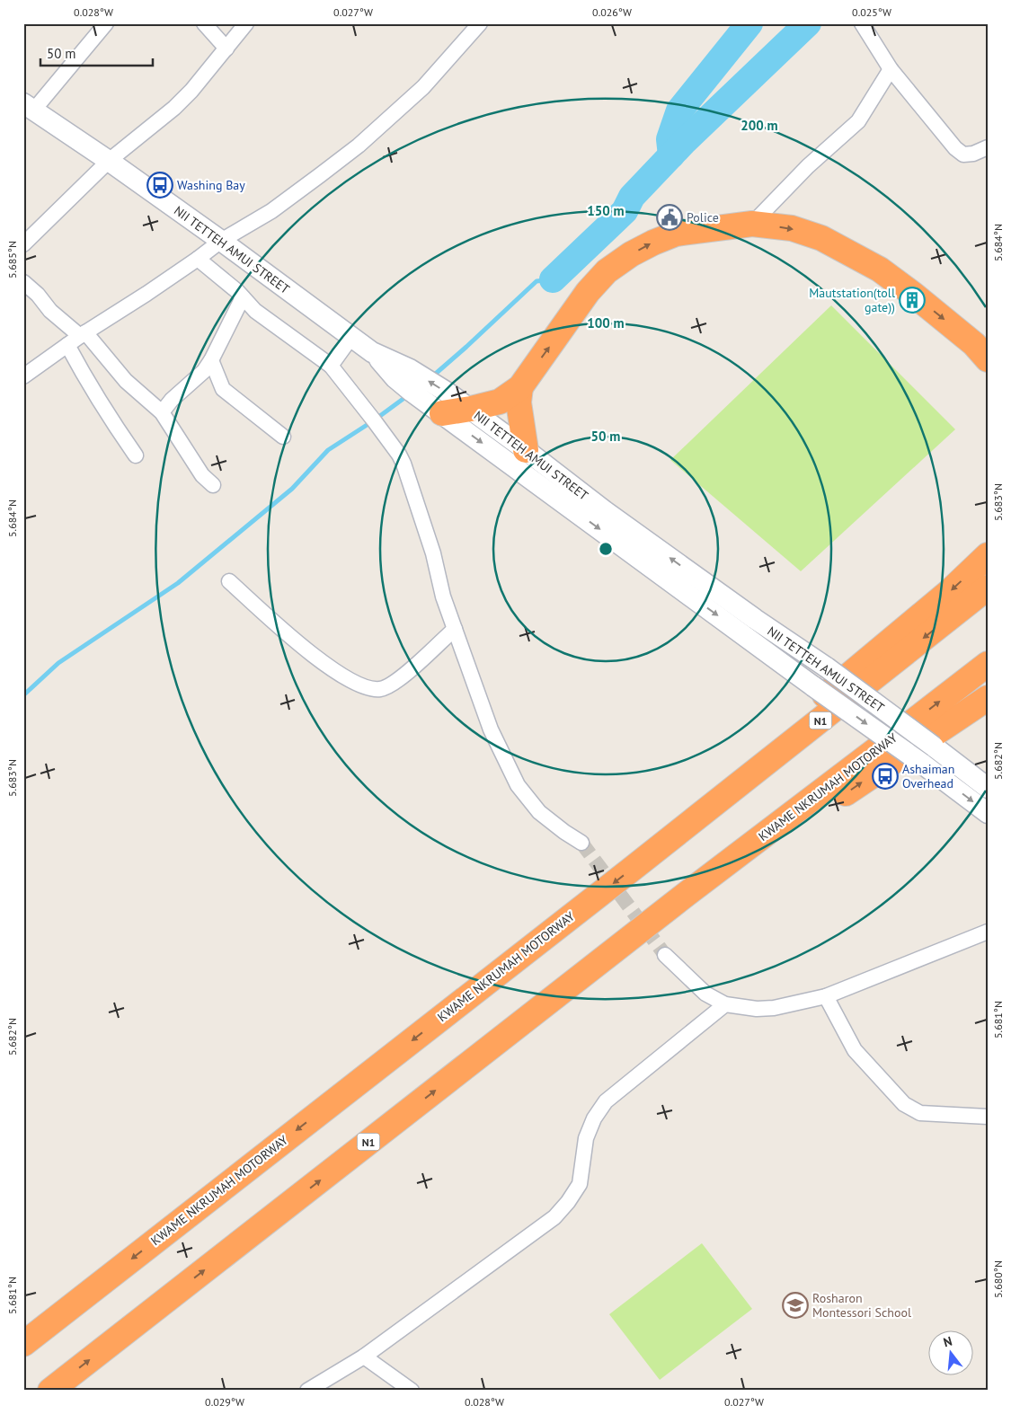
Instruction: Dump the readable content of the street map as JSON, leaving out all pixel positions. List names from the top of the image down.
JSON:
{
  "streets": {
    "highway": ["N1", "KWAME NKRUMAH MOTORWAY"],
    "main road": ["NII TETTEH AMUI STREET"]
  },
  "places": {
    "bus stop": ["Washing Bay", "Ashaiman Overhead"],
    "public building": ["Police"],
    "building": ["Mautstation(toll gate))"],
    "school or university": ["Rosharon Montessori School"]
  },
  "scale_bar": "50 m",
  "north": "top",
  "coordinates": [
    "0.028°W",
    "0.027°W",
    "0.026°W",
    "0.025°W",
    "5.684°N",
    "5.685°N",
    "5.683°N",
    "5.682°N",
    "5.681°N",
    "5.680°N",
    "0.029°W"
  ],
  "rings": [
    "200 m",
    "150 m",
    "100 m",
    "50 m"
  ]
}
